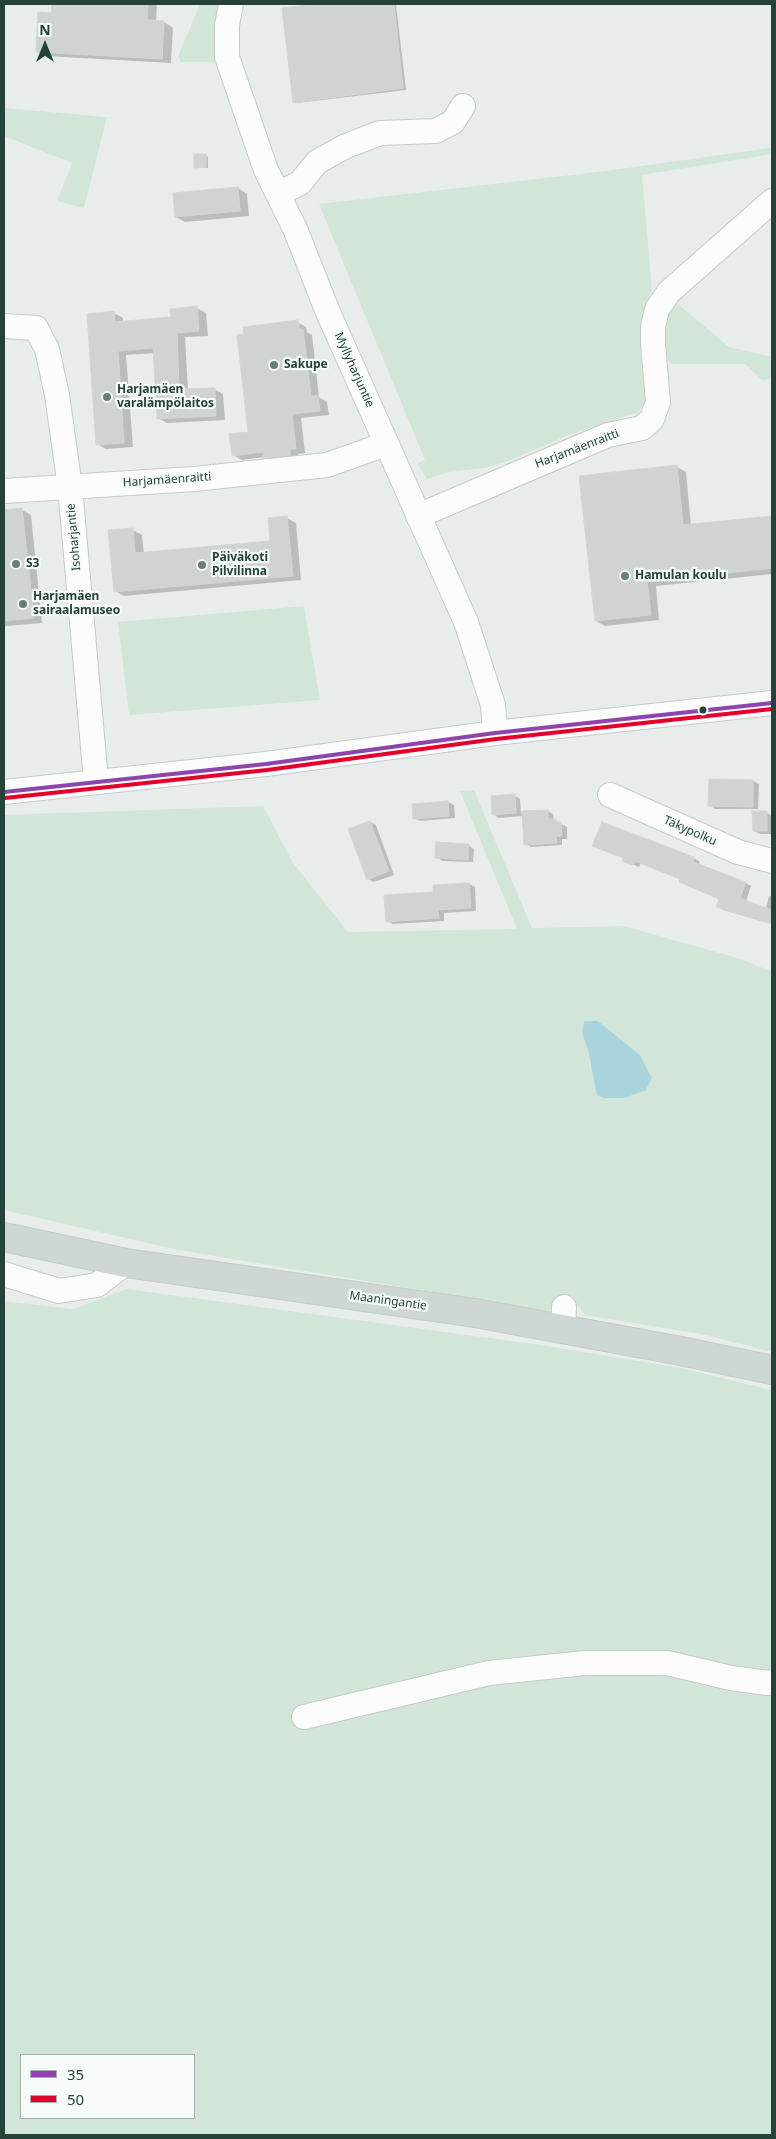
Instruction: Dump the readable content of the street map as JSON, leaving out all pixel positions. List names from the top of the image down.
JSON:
{
  "streets": {
    "main road": ["Maaningantie"],
    "street": [
      "Myllyharjuntie",
      "Harjamäenraitti",
      "Isoharjantie",
      "Täkypolku"
    ]
  },
  "crossings": [
    ["Myllyharjuntie", "Harjamäenraitti"],
    ["Harjamäenraitti", "Isoharjantie"]
  ],
  "places": [
    "Sakupe",
    "Harjamäen varalämpölaitos",
    "S3",
    "Päiväkoti Pilvilinna",
    "Hamulan koulu",
    "Harjamäen sairaalamuseo"
  ],
  "lines": ["transit line 35", "transit line 50"],
  "legend": ["35", "50"],
  "north": "top"
}
